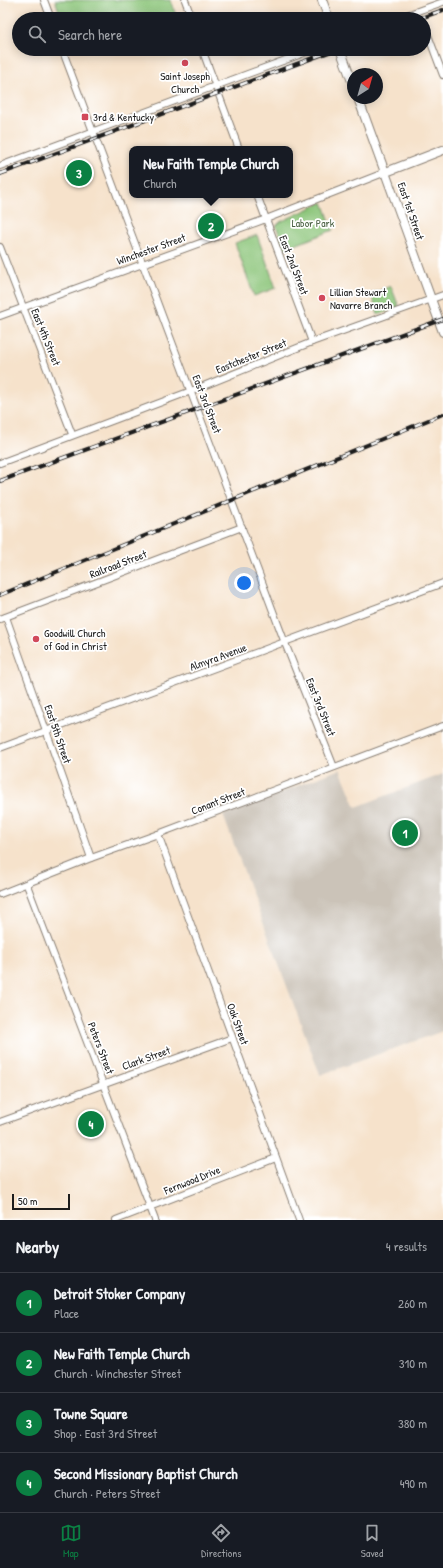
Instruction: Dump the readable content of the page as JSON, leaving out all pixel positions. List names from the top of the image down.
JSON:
{
  "streets": {
    "street": [
      "East 1st Street",
      "Winchester Street",
      "East 2nd Street",
      "East 4th Street",
      "Eastchester Street",
      "East 3rd Street",
      "Railroad Street",
      "Almyra Avenue",
      "East 5th Street",
      "Conant Street",
      "Oak Street",
      "Peters Street",
      "Clark Street",
      "Fernwood Drive"
    ]
  },
  "crossings": [
    ["East 1st Street", "Winchester Street"],
    ["East 1st Street", "Eastchester Street"],
    ["Winchester Street", "East 2nd Street"],
    ["Winchester Street", "East 4th Street"],
    ["Winchester Street", "East 3rd Street"],
    ["East 2nd Street", "Eastchester Street"],
    ["East 4th Street", "Eastchester Street"],
    ["Eastchester Street", "East 3rd Street"],
    ["East 3rd Street", "Railroad Street"],
    ["East 3rd Street", "Almyra Avenue"],
    ["East 3rd Street", "Conant Street"],
    ["Railroad Street", "East 5th Street"],
    ["Almyra Avenue", "East 5th Street"],
    ["East 5th Street", "Conant Street"],
    ["Conant Street", "Oak Street"],
    ["Conant Street", "Peters Street"],
    ["Oak Street", "Clark Street"],
    ["Oak Street", "Fernwood Drive"],
    ["Peters Street", "Clark Street"],
    ["Peters Street", "Fernwood Drive"]
  ],
  "parks": ["Labor Park"],
  "places": {
    "other": ["Saint Joseph Church", "Lillian Stewart Navarre Branch", "Goodwill Church of God in Christ"],
    "transit": ["3rd & Kentucky"]
  },
  "scale_bar": "50 m",
  "north": "top right",
  "page": {
    "search": "Search here",
    "popup": ["New Faith Temple Church", "Church"],
    "pins": [
      "3",
      "2",
      "1",
      "4"
    ],
    "scale": "50 m",
    "heading": ["Nearby", "4 results"],
    "list": [
      {
        "mark": "1",
        "name": "Detroit Stoker Company",
        "note": "Place",
        "value": "260 m"
      },
      {
        "mark": "2",
        "name": "New Faith Temple Church",
        "note": "Church · Winchester Street",
        "value": "310 m"
      },
      {
        "mark": "3",
        "name": "Towne Square",
        "note": "Shop · East 3rd Street",
        "value": "380 m"
      },
      {
        "mark": "4",
        "name": "Second Missionary Baptist Church",
        "note": "Church · Peters Street",
        "value": "490 m"
      }
    ],
    "nav": ["Map", "Directions", "Saved"]
  }
}
